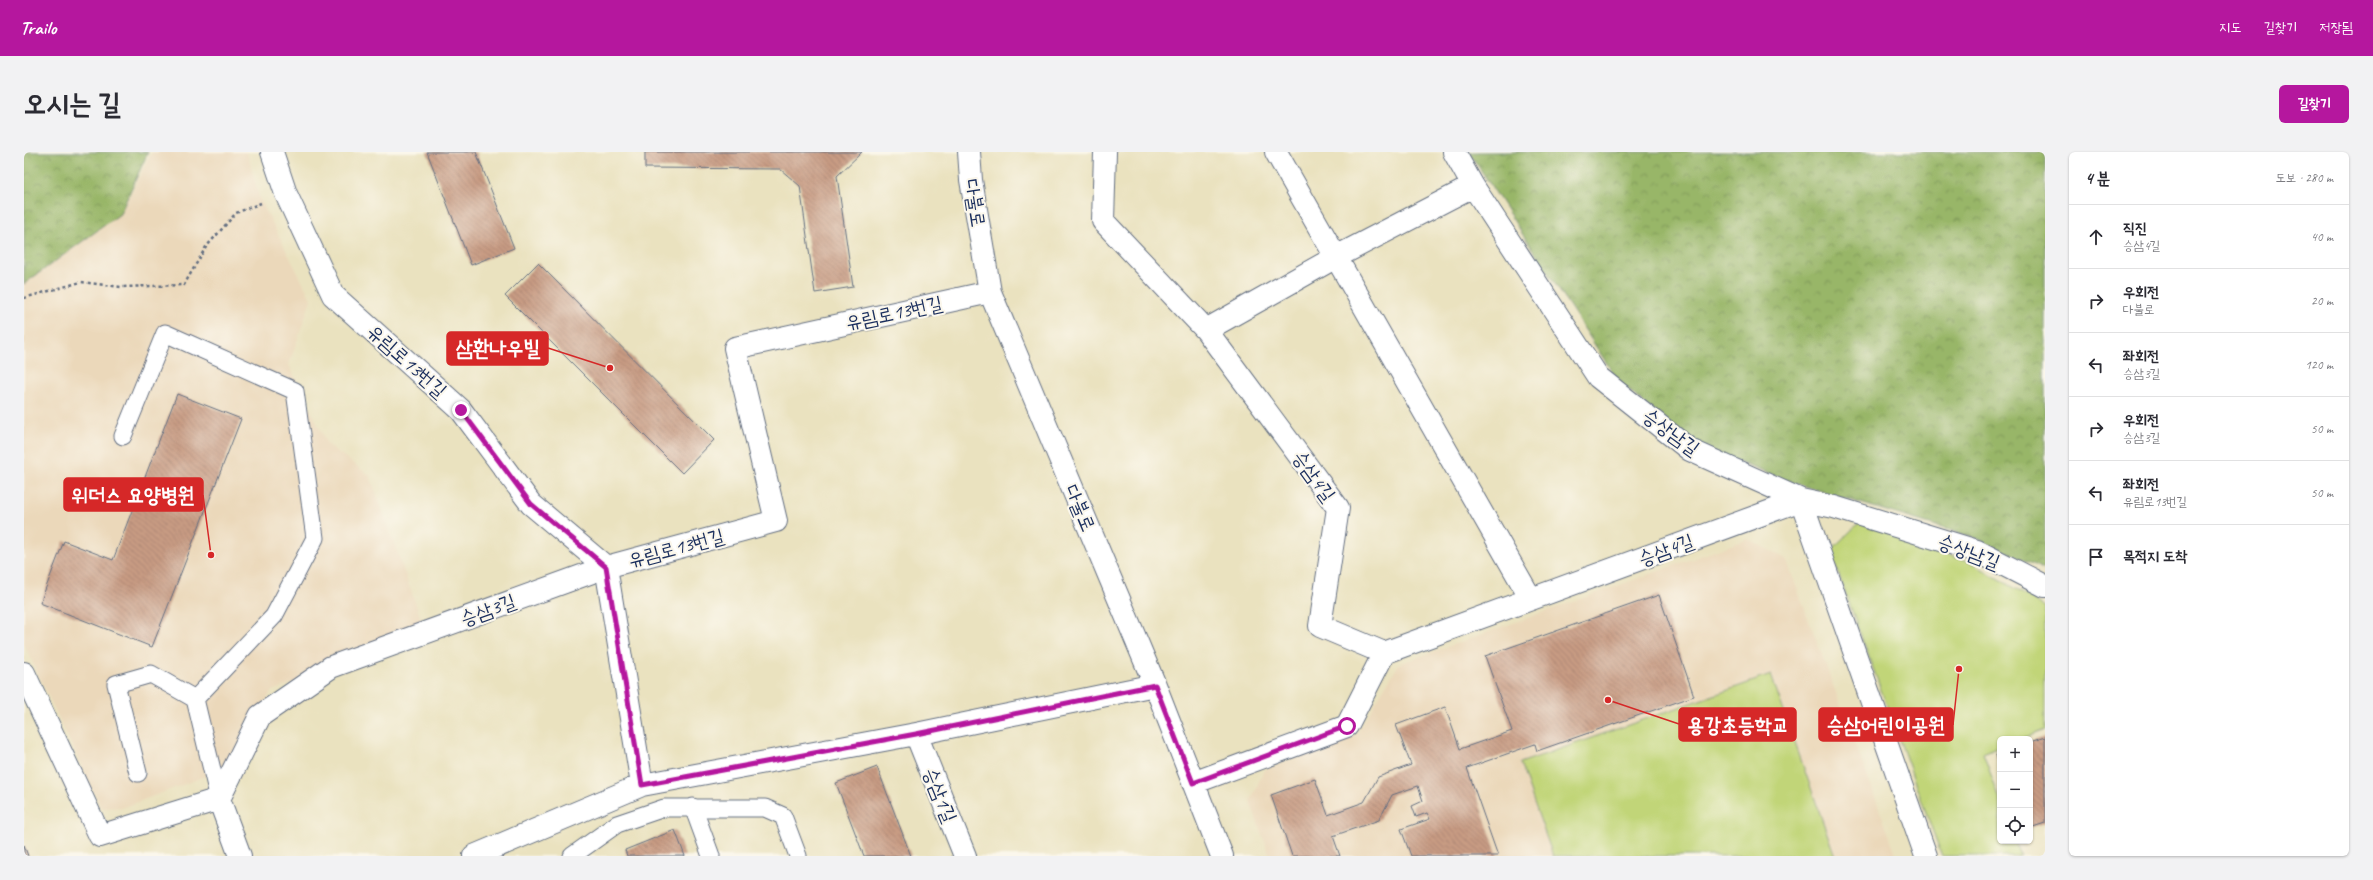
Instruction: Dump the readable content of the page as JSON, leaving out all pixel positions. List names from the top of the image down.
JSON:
{
  "streets": {
    "street": [
      "다불로",
      "유림로13번길",
      "승상남길",
      "승삼4길",
      "승삼3길",
      "승삼1길"
    ]
  },
  "crossings": [
    ["다불로", "유림로13번길"],
    ["유림로13번길", "승삼3길"],
    ["승상남길", "승삼4길"]
  ],
  "places": [
    "삼환나우빌",
    "위더스 요양병원",
    "승삼어린이공원",
    "용강초등학교"
  ],
  "page": {
    "header": "Trailo",
    "nav": ["지도", "길찾기", "저장됨"],
    "buttons": "길찾기",
    "title": "오시는 길",
    "heading": ["4 분", "도보 · 280 m"],
    "list": [
      ["직진", "승삼4길", "40 m"],
      ["우회전", "다불로", "20 m"],
      ["좌회전", "승삼3길", "120 m"],
      ["우회전", "승삼3길", "50 m"],
      ["좌회전", "유림로13번길", "50 m"],
      "목적지 도착"
    ],
    "map_buttons": ["+", "−"]
  }
}
